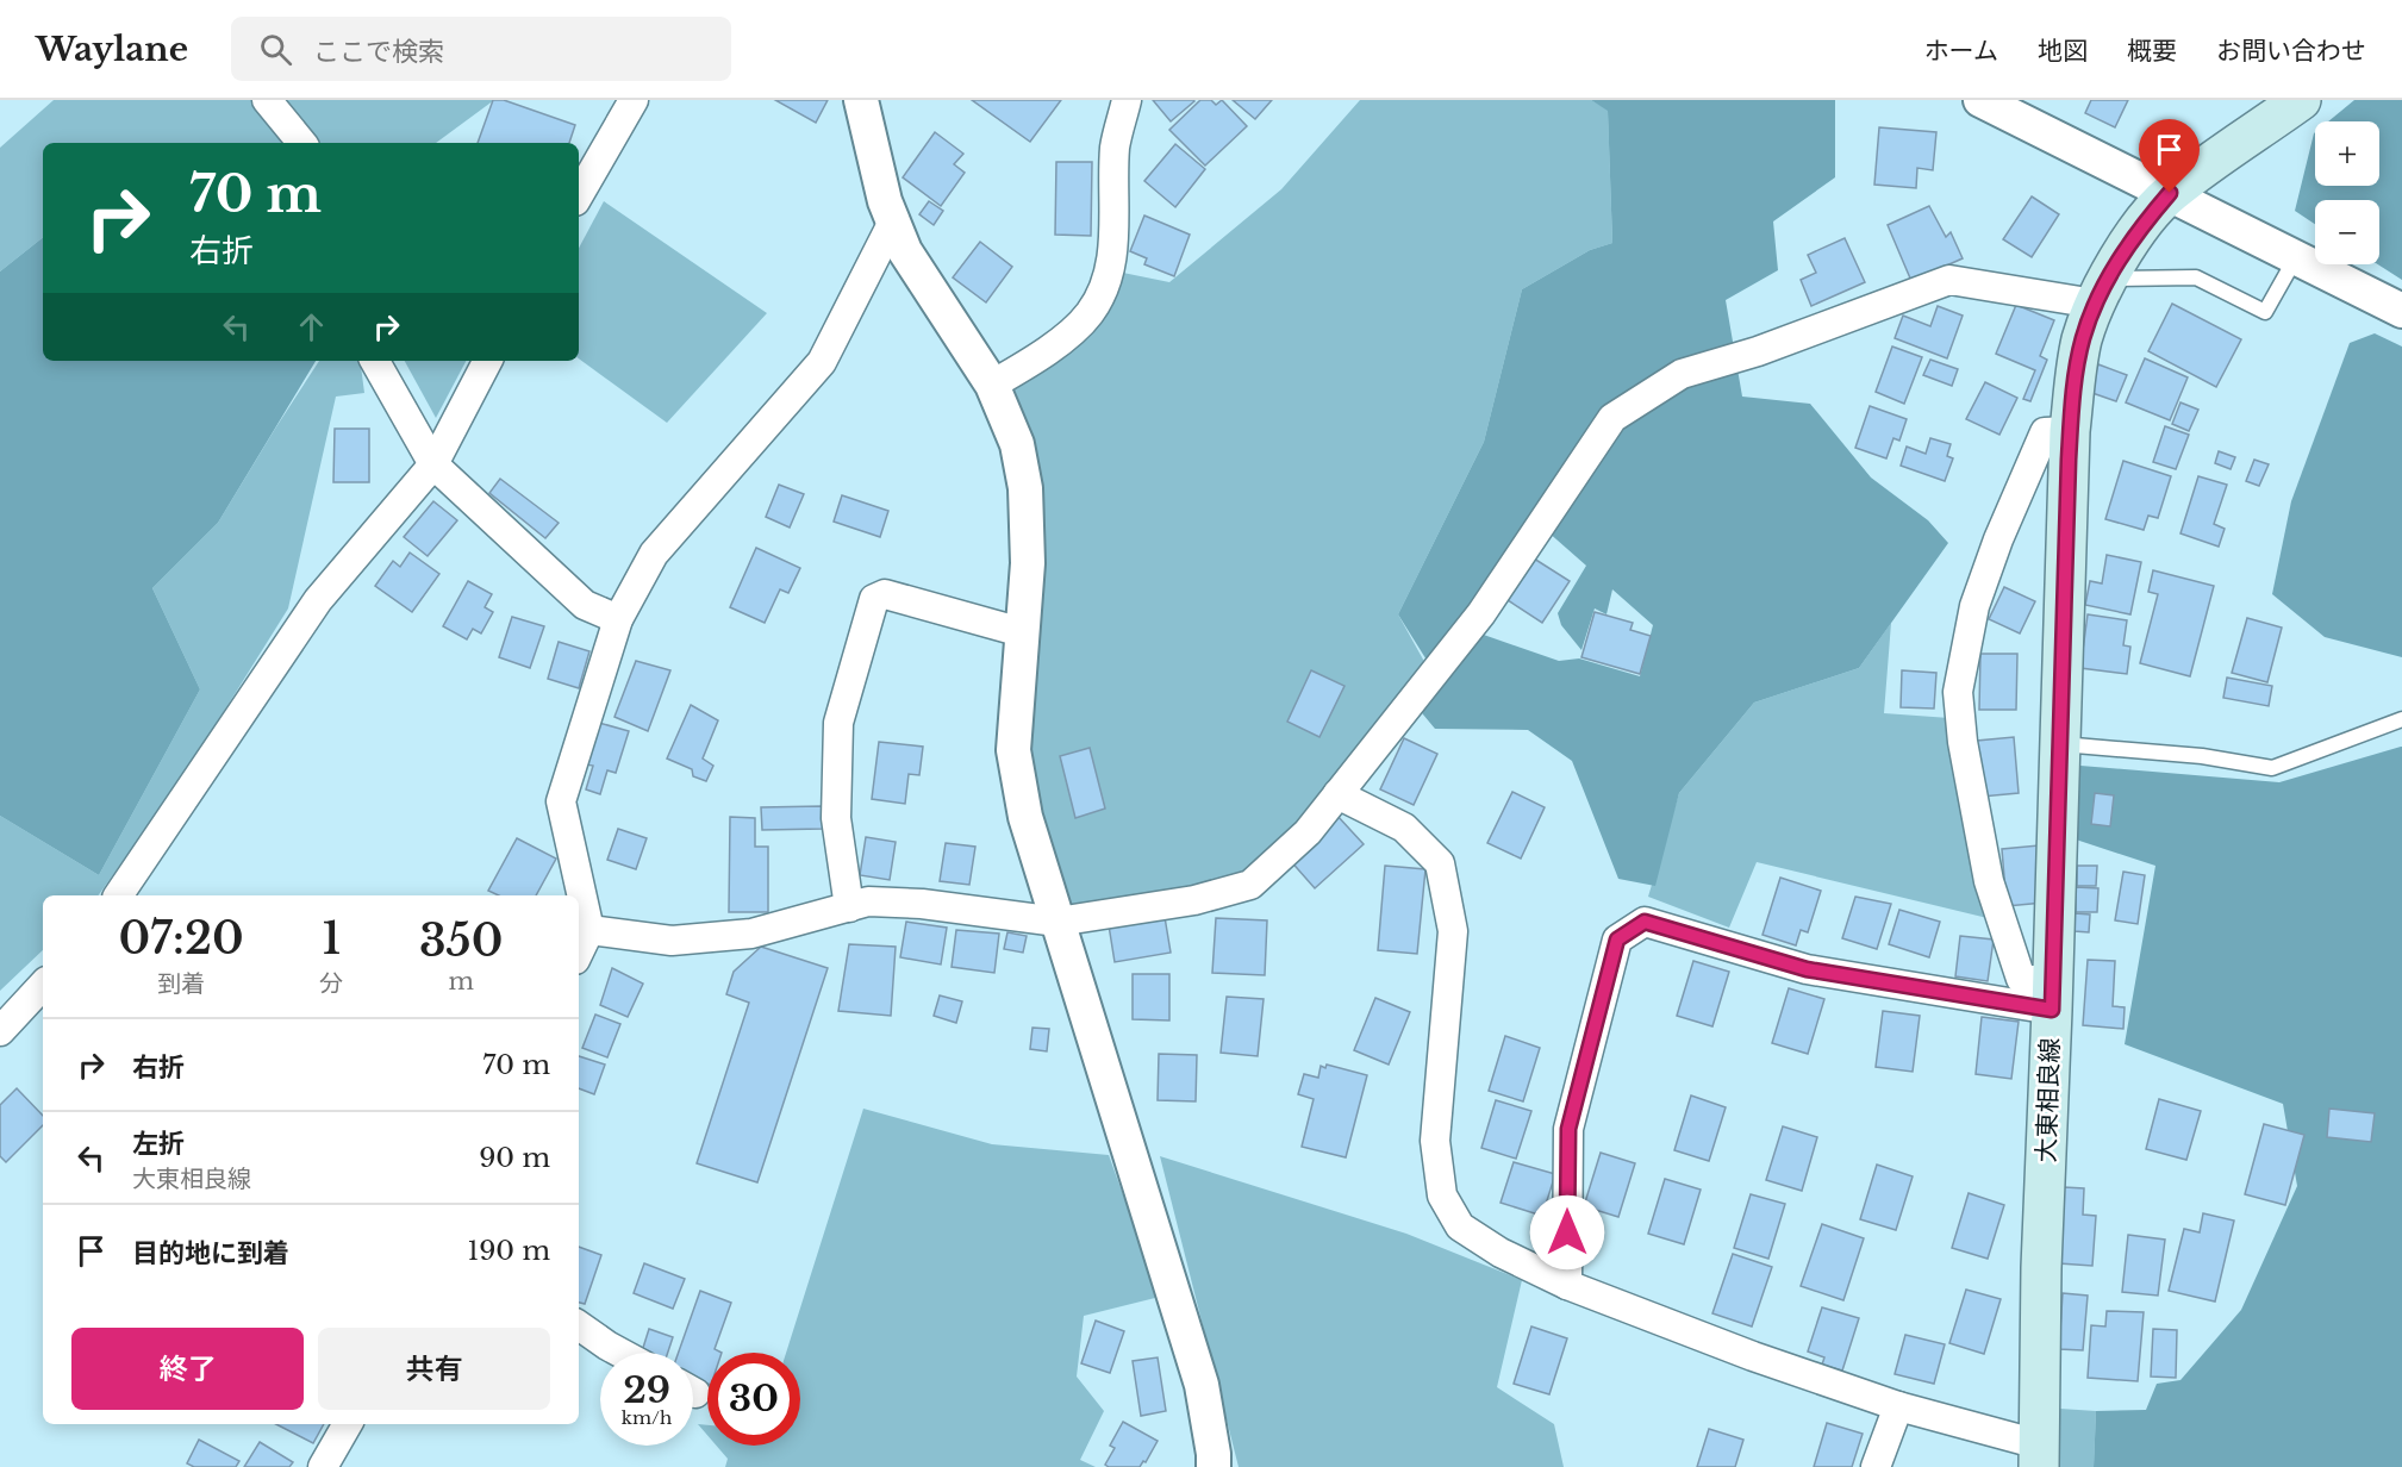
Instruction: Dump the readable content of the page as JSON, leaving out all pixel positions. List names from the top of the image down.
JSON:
{
  "streets": {
    "main road": ["大東相良線"]
  },
  "page": {
    "header": "Waylane",
    "search": "ここで検索",
    "nav": [
      "ホーム",
      "地図",
      "概要",
      "お問い合わせ"
    ],
    "map_buttons": ["+", "−"],
    "turn": ["70 m", "右折"],
    "eta": [
      "07:20",
      "到着",
      "1",
      "分",
      "350",
      "m"
    ],
    "list": [
      {
        "name": "右折",
        "value": "70 m"
      },
      {
        "name": "左折",
        "note": "大東相良線",
        "value": "90 m"
      },
      {
        "name": "目的地に到着",
        "value": "190 m"
      }
    ],
    "buttons": ["終了", "共有"],
    "speed": "29 km/h",
    "limit": "30"
  }
}
